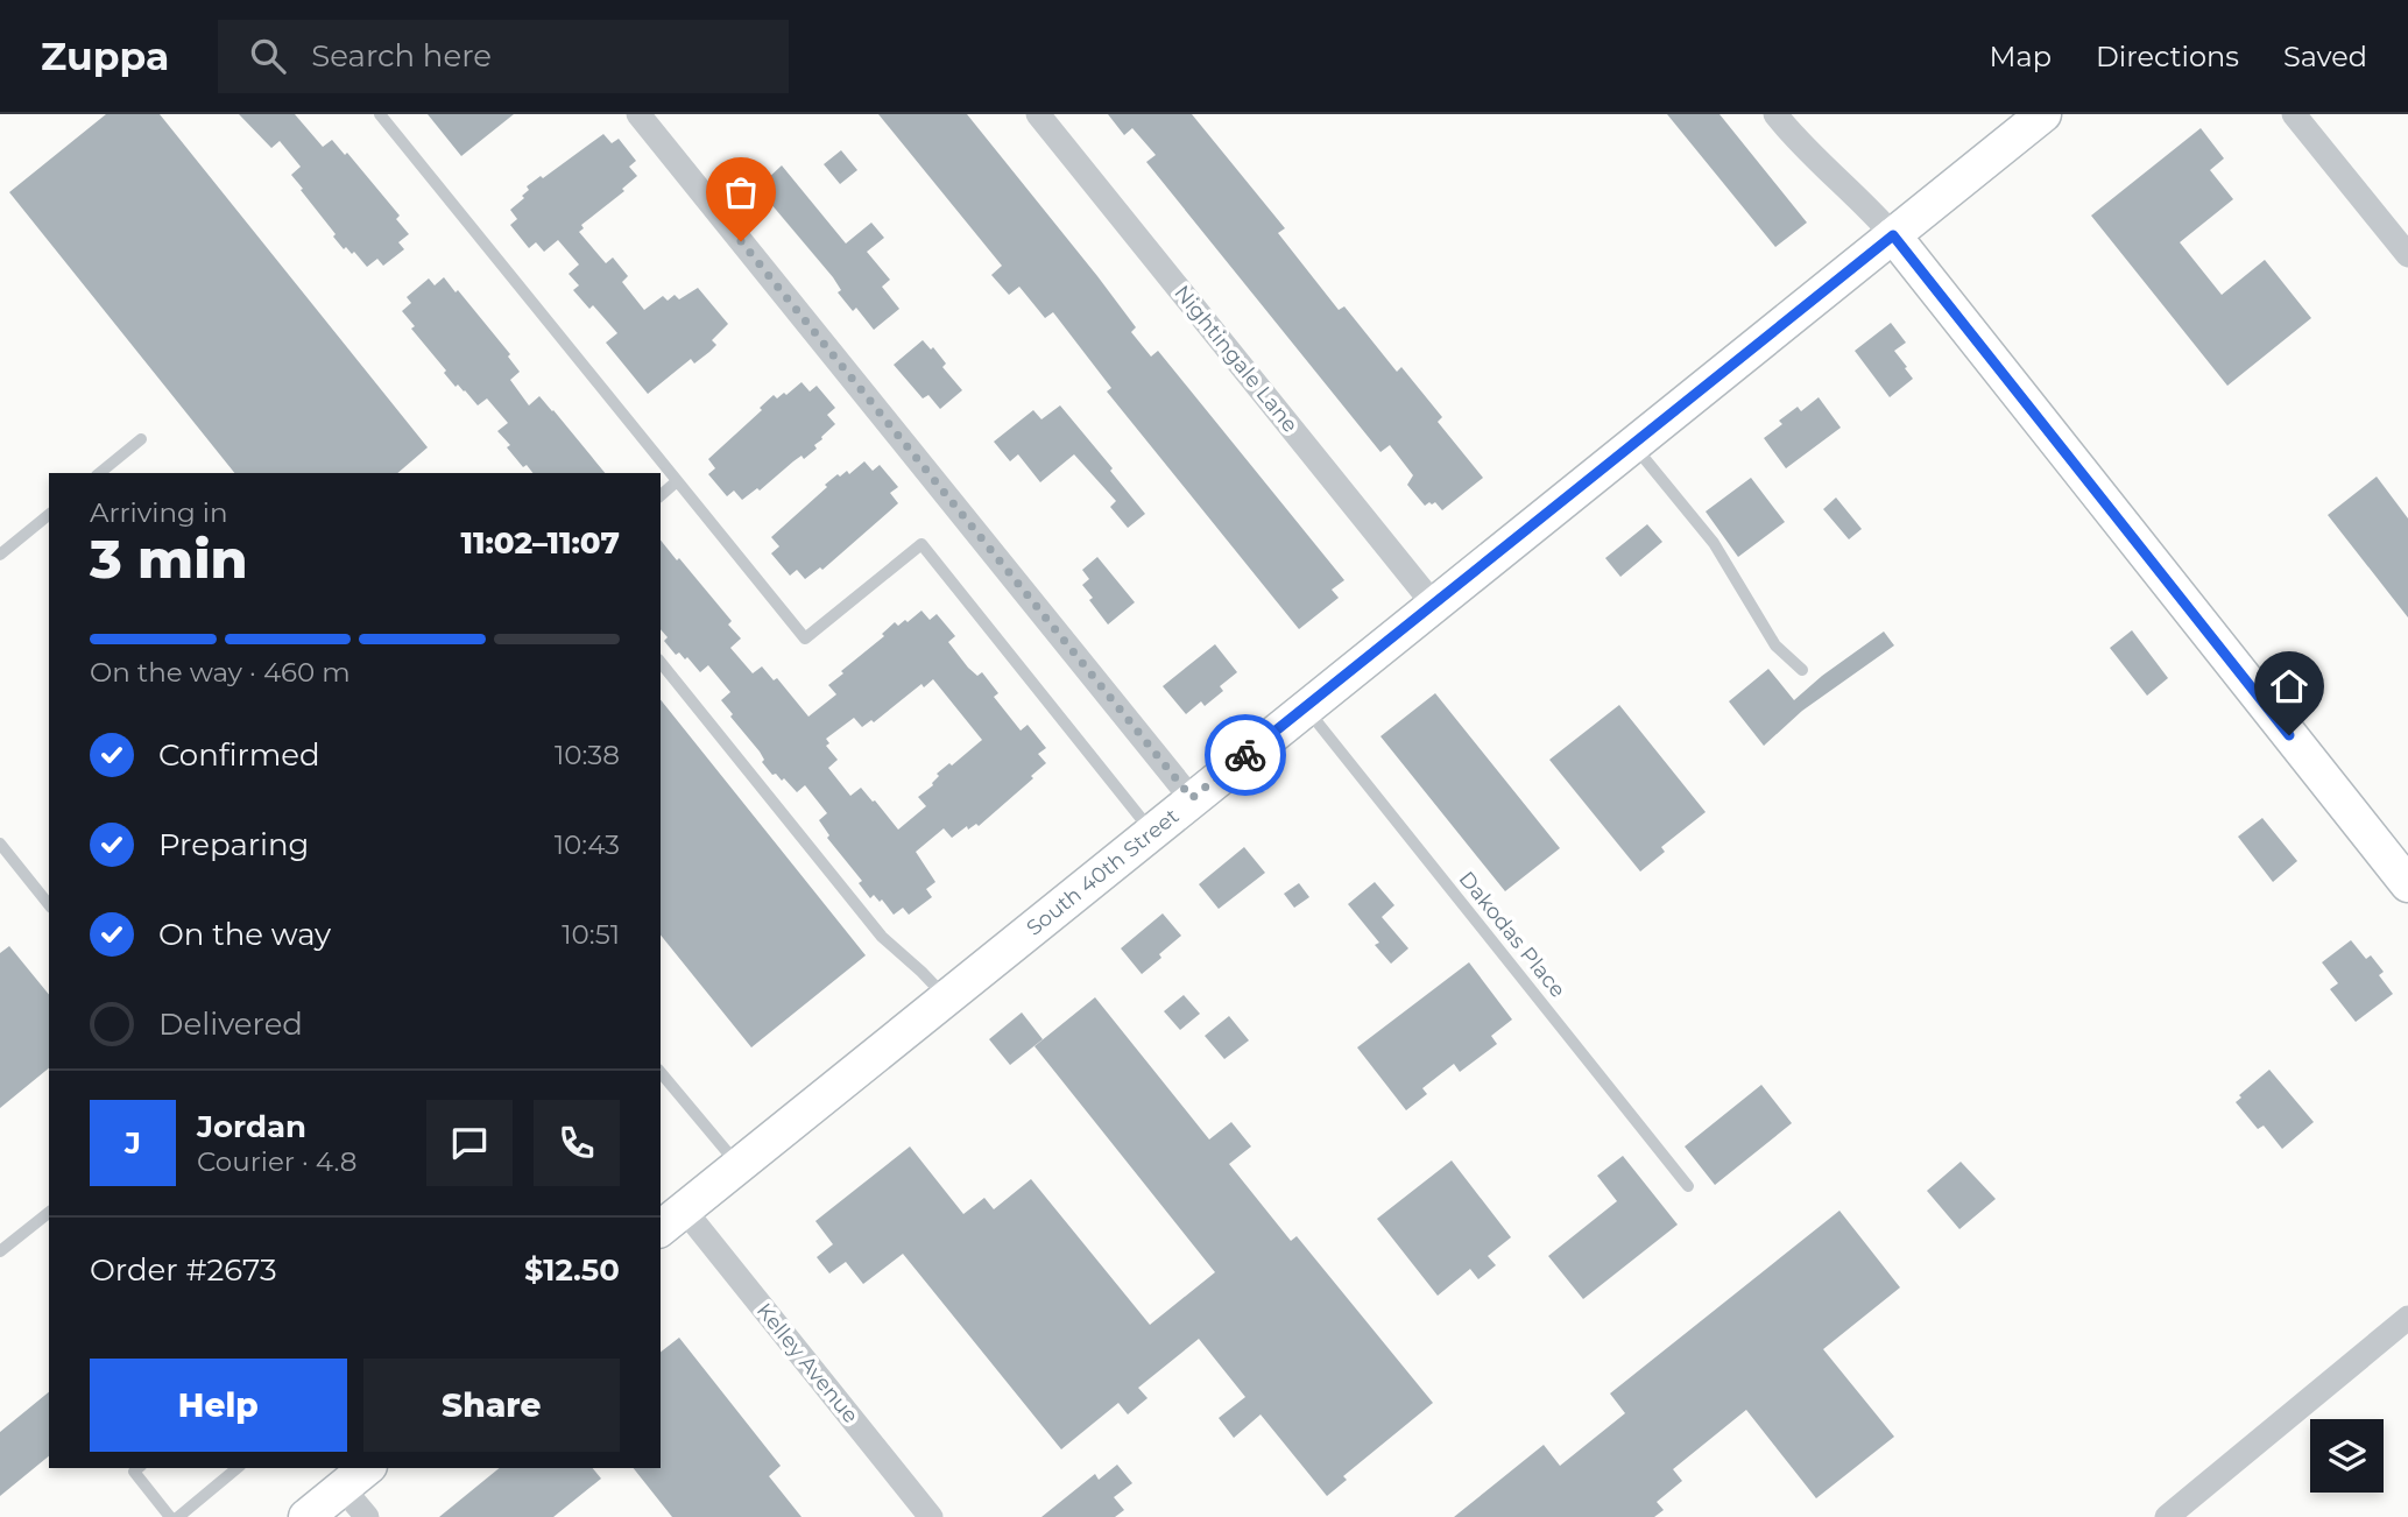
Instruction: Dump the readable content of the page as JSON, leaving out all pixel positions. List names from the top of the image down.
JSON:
{
  "streets": {
    "street": ["Nightingale Lane", "South 40th Street", "Kelley Avenue"],
    "lane": ["Dakodas Place"]
  },
  "crossings": [
    ["Nightingale Lane", "South 40th Street"],
    ["South 40th Street", "Dakodas Place"],
    ["South 40th Street", "Kelley Avenue"]
  ],
  "page": {
    "header": "Zuppa",
    "search": "Search here",
    "nav": ["Map", "Directions", "Saved"],
    "heading": ["3 min", "Arriving in", "11:02–11:07"],
    "panel": [
      "Jordan",
      "Courier · 4.8",
      "Order #2673",
      "$12.50"
    ],
    "bar": "On the way · 460 m",
    "list": [
      ["Confirmed", "10:38"],
      ["Preparing", "10:43"],
      ["On the way", "10:51"],
      "Delivered"
    ],
    "round": "J",
    "buttons": ["Help", "Share"]
  }
}
